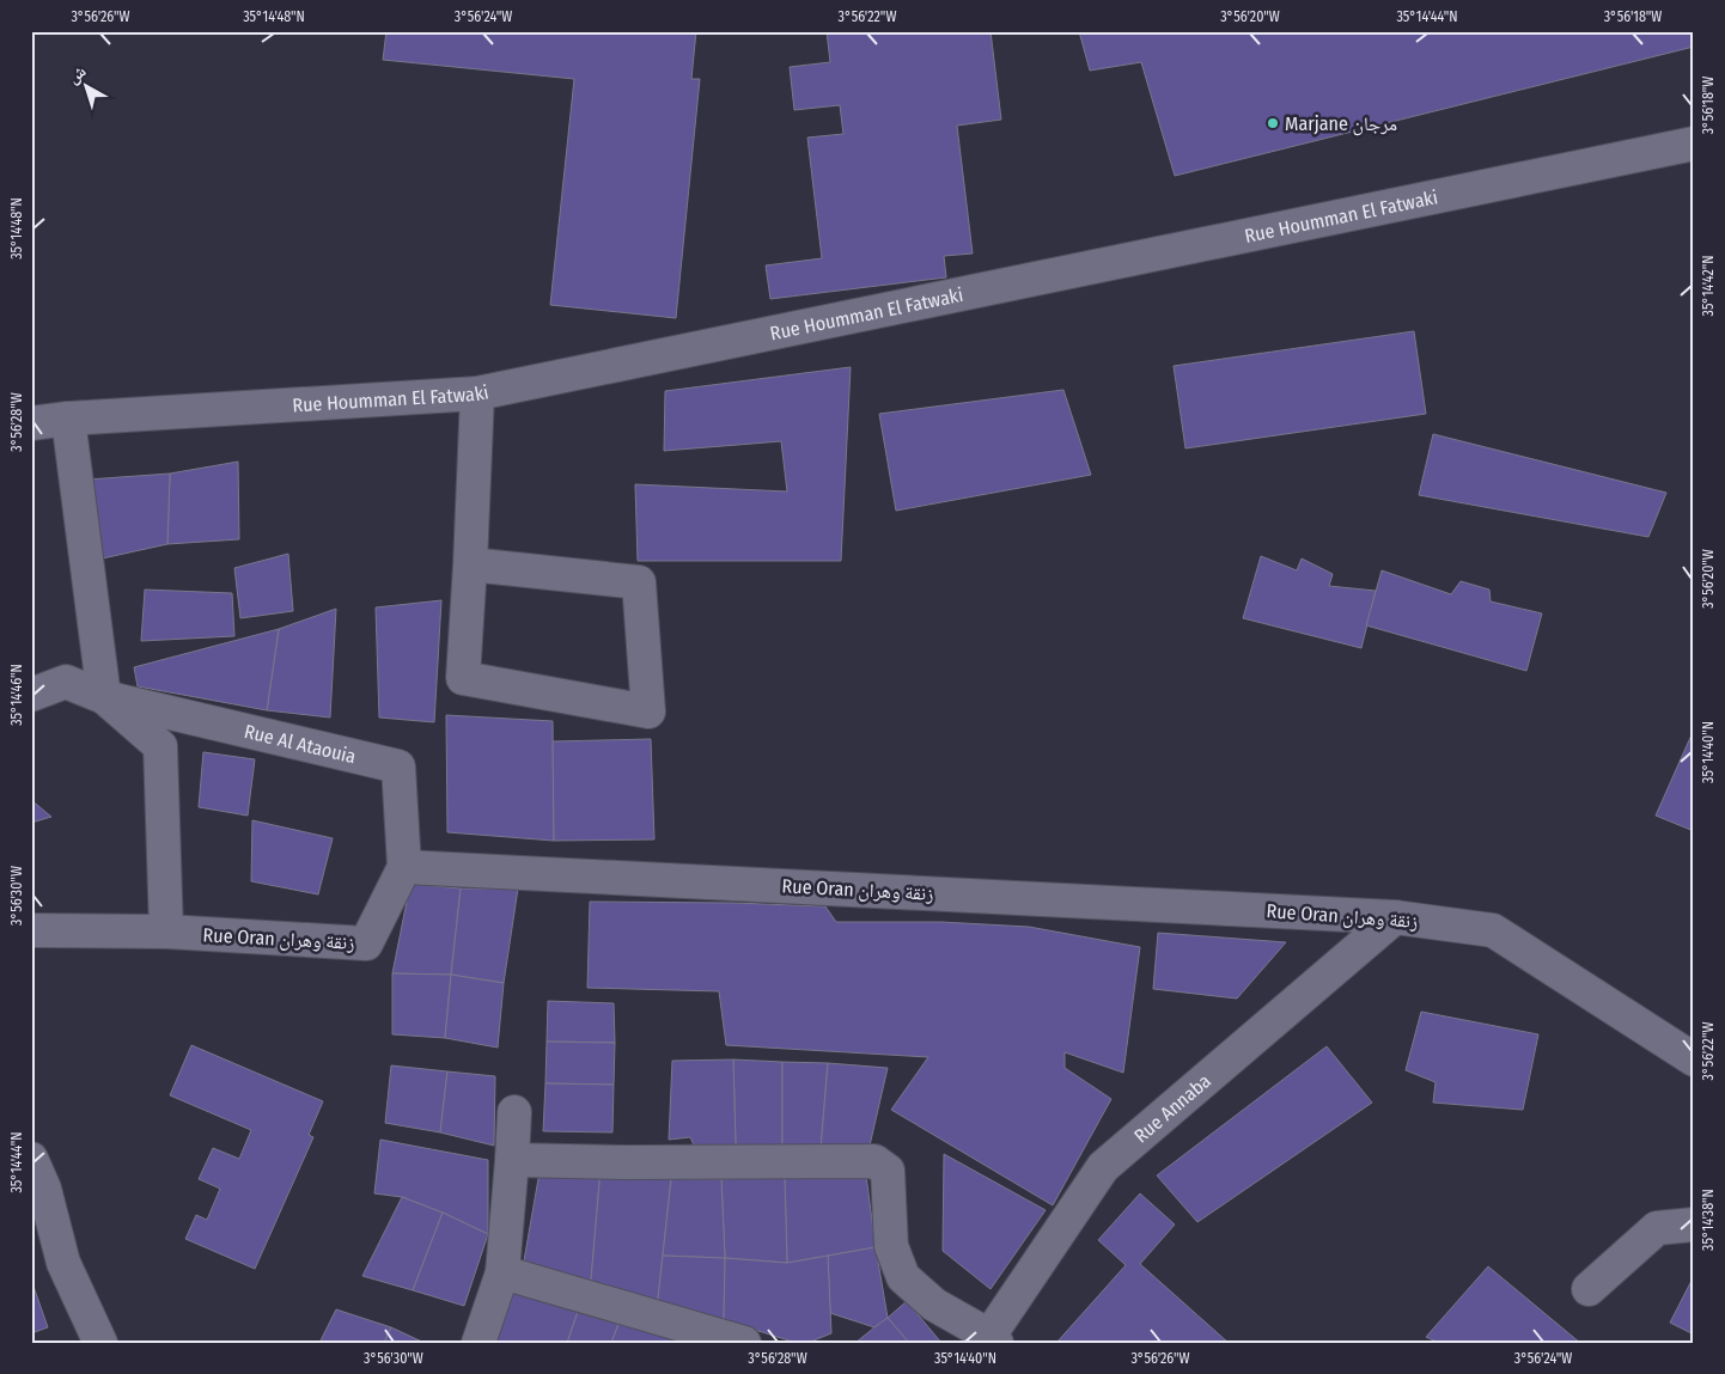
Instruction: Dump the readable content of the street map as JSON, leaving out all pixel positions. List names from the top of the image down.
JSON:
{
  "streets": {
    "street": [
      "Rue Houmman El Fatwaki",
      "Rue Al Ataouia",
      "Rue Oran زنقة وهران",
      "Rue Annaba"
    ]
  },
  "crossings": [
    ["Rue Al Ataouia", "Rue Oran زنقة وهران"],
    ["Rue Oran زنقة وهران", "Rue Annaba"]
  ],
  "places": ["Marjane مرجان"],
  "north": "top left",
  "coordinates": [
    "3°56'26\"W",
    "35°14'48\"N",
    "3°56'24\"W",
    "3°56'22\"W",
    "3°56'20\"W",
    "35°14'44\"N",
    "3°56'18\"W",
    "35°14'42\"N",
    "3°56'28\"W",
    "35°14'46\"N",
    "35°14'40\"N",
    "3°56'30\"W",
    "35°14'38\"N"
  ]
}
